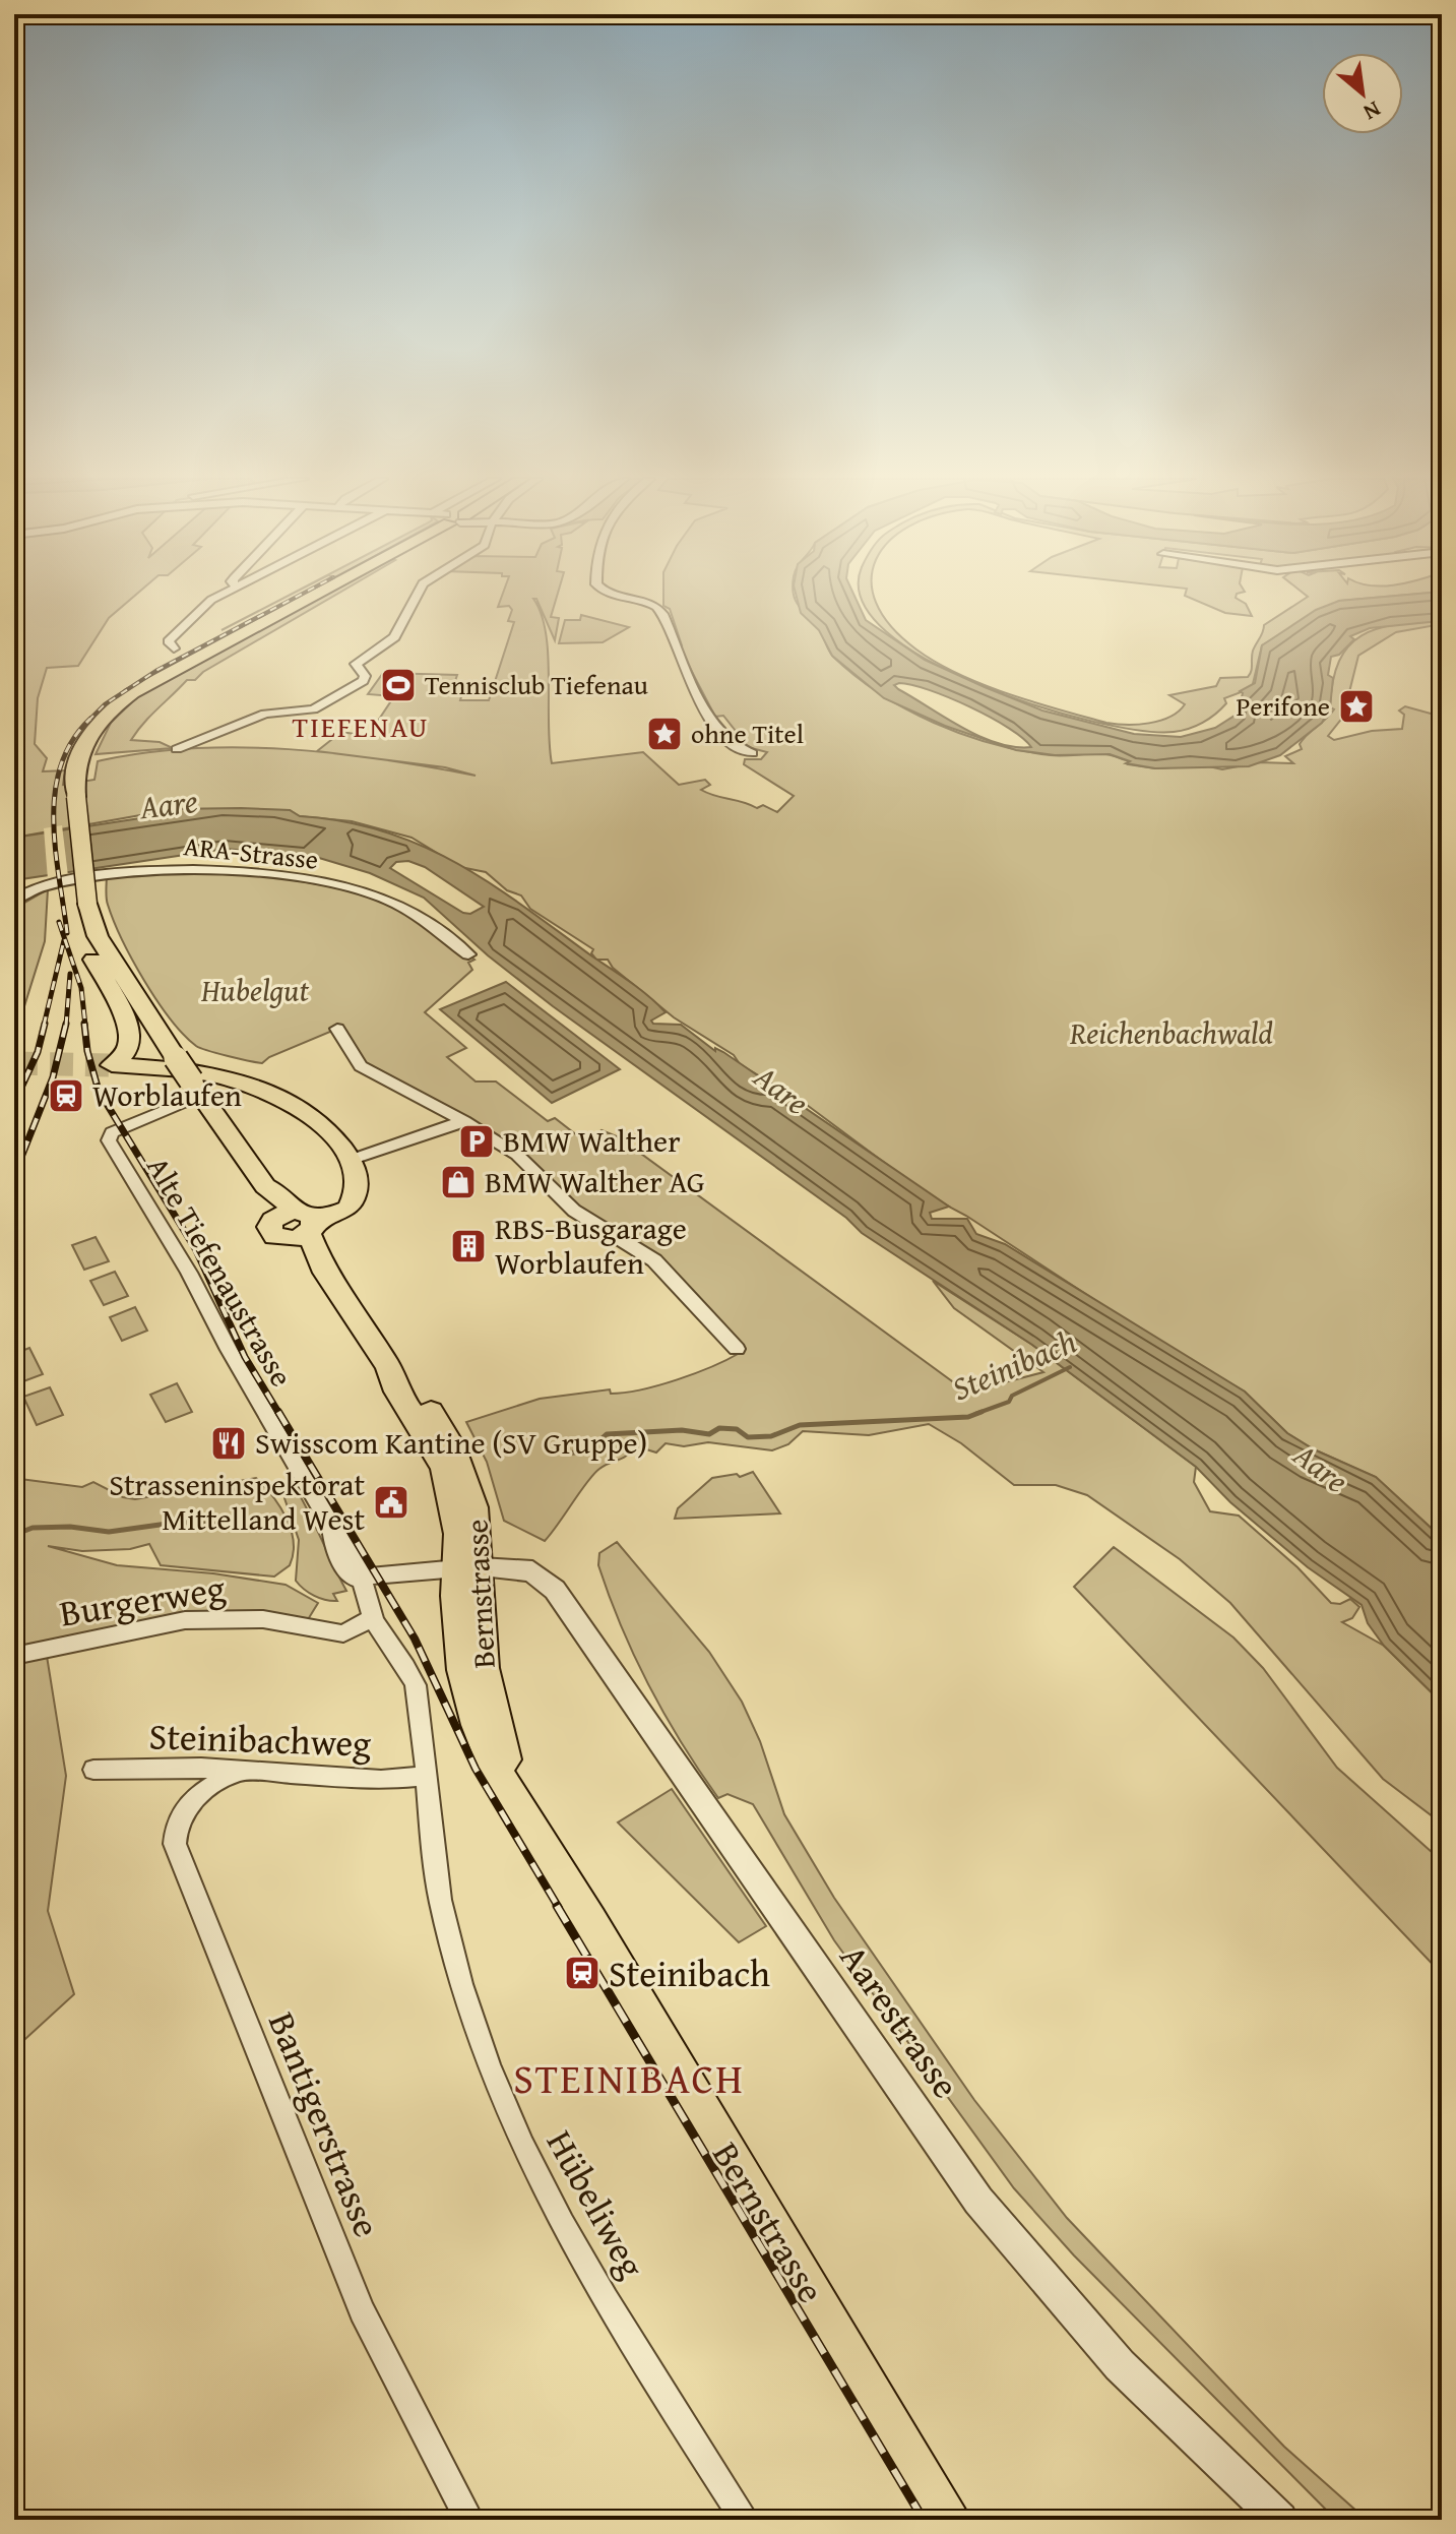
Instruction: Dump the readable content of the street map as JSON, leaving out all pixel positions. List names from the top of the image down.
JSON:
{
  "streets": {
    "main road": ["Bernstrasse"],
    "street": [
      "ARA-Strasse",
      "Alte Tiefenaustrasse",
      "Burgerweg",
      "Steinibachweg",
      "Aarestrasse",
      "Bantigerstrasse",
      "Hübeliweg"
    ]
  },
  "crossings": [
    ["Bernstrasse", "Aarestrasse"],
    ["Burgerweg", "Hübeliweg"],
    ["Steinibachweg", "Bantigerstrasse"],
    ["Steinibachweg", "Hübeliweg"]
  ],
  "districts": ["TIEFENAU", "STEINIBACH"],
  "water": ["Aare", "Steinibach"],
  "parks": ["Hubelgut", "Reichenbachwald"],
  "places": {
    "sports": ["Tennisclub Tiefenau"],
    "place": ["Perifone", "ohne Titel"],
    "station": ["Worblaufen", "Steinibach"],
    "parking": ["BMW Walther"],
    "shop": ["BMW Walther AG"],
    "building": ["RBS-Busgarage Worblaufen"],
    "restaurant": ["Swisscom Kantine (SV Gruppe)"],
    "public building": ["Strasseninspektorat Mittelland West"]
  },
  "north": "bottom right"
}
